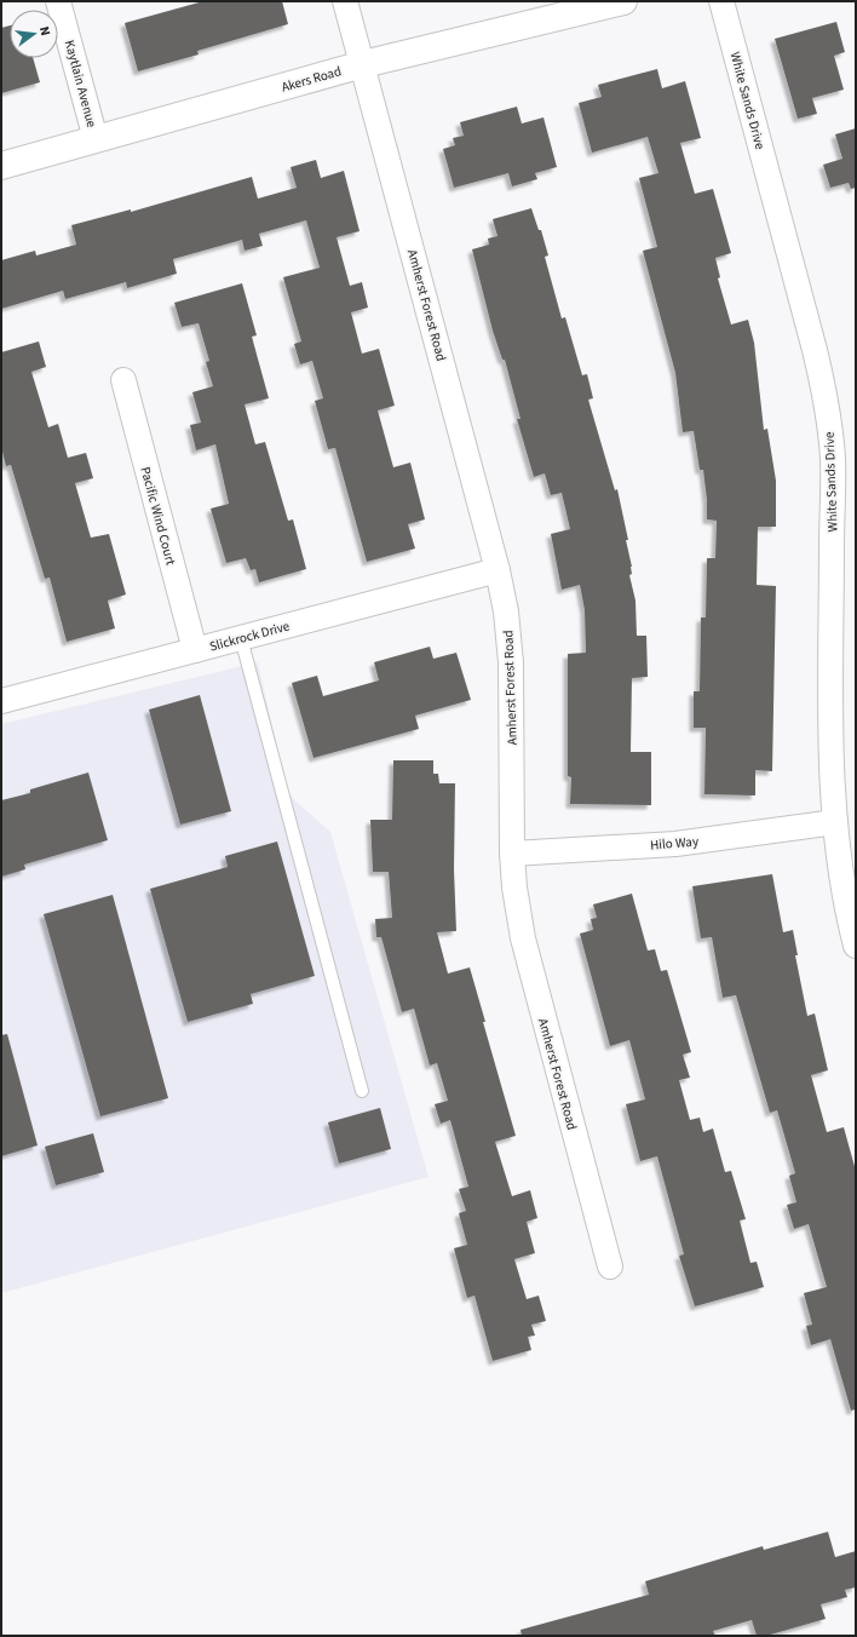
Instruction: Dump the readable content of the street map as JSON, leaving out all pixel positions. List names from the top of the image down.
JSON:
{
  "streets": {
    "street": [
      "Akers Road",
      "Kaytlain Avenue",
      "White Sands Drive",
      "Amherst Forest Road",
      "Pacific Wind Court",
      "Slickrock Drive",
      "Hilo Way"
    ]
  },
  "crossings": [
    ["Akers Road", "Kaytlain Avenue"],
    ["Akers Road", "Amherst Forest Road"],
    ["White Sands Drive", "Hilo Way"],
    ["Amherst Forest Road", "Slickrock Drive"],
    ["Amherst Forest Road", "Hilo Way"],
    ["Pacific Wind Court", "Slickrock Drive"]
  ],
  "north": "right"
}
